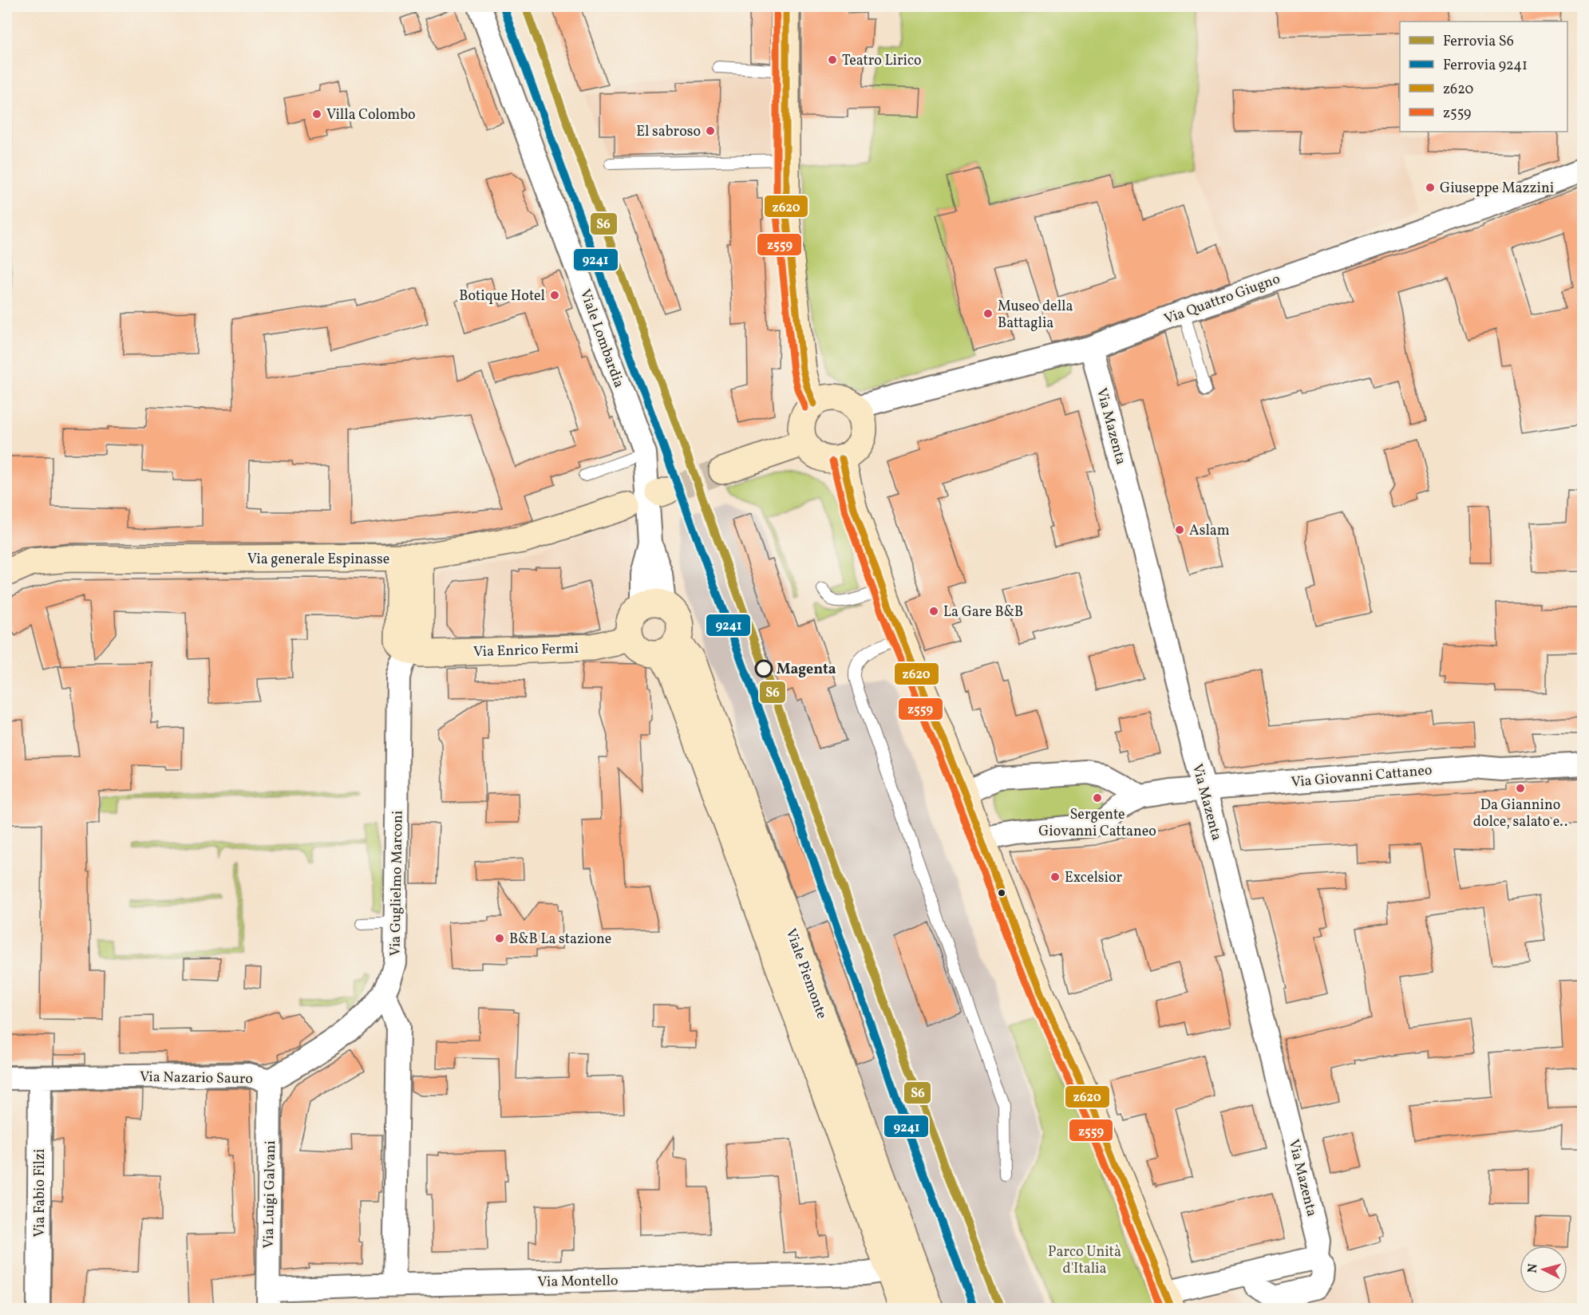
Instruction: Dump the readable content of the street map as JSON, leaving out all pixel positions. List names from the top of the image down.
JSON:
{
  "streets": {
    "street": [
      "Via Quattro Giugno",
      "Viale Lombardia",
      "Via Mazenta",
      "Via generale Espinasse",
      "Via Enrico Fermi",
      "Via Giovanni Cattaneo",
      "Via Guglielmo Marconi",
      "Viale Piemonte",
      "Via Nazario Sauro",
      "Via Fabio Filzi",
      "Via Luigi Galvani",
      "Via Montello"
    ]
  },
  "crossings": [
    ["Via Quattro Giugno", "Via Mazenta"],
    ["Viale Lombardia", "Via Enrico Fermi"],
    ["Viale Lombardia", "Viale Piemonte"],
    ["Via Mazenta", "Via Giovanni Cattaneo"],
    ["Via generale Espinasse", "Via Guglielmo Marconi"],
    ["Via Enrico Fermi", "Via Guglielmo Marconi"],
    ["Via Enrico Fermi", "Viale Piemonte"],
    ["Via Guglielmo Marconi", "Via Nazario Sauro"],
    ["Viale Piemonte", "Via Montello"],
    ["Via Nazario Sauro", "Via Fabio Filzi"],
    ["Via Nazario Sauro", "Via Luigi Galvani"],
    ["Via Luigi Galvani", "Via Montello"]
  ],
  "parks": ["Parco Unità d'Italia"],
  "places": [
    "Teatro Lirico",
    "Villa Colombo",
    "El sabroso",
    "Giuseppe Mazzini",
    "Botique Hotel",
    "Museo della Battaglia",
    "Aslam",
    "La Gare B&B",
    "Magenta",
    "Da Giannino dolce, salato e..",
    "Sergente Giovanni Cattaneo",
    "Excelsior",
    "B&B La stazione"
  ],
  "lines": [
    "rail line S6",
    "transit line z620",
    "transit line z559",
    "rail line 9241"
  ],
  "legend": [
    "Ferrovia S6",
    "Ferrovia 9241",
    "z620",
    "z559"
  ],
  "north": "left"
}
